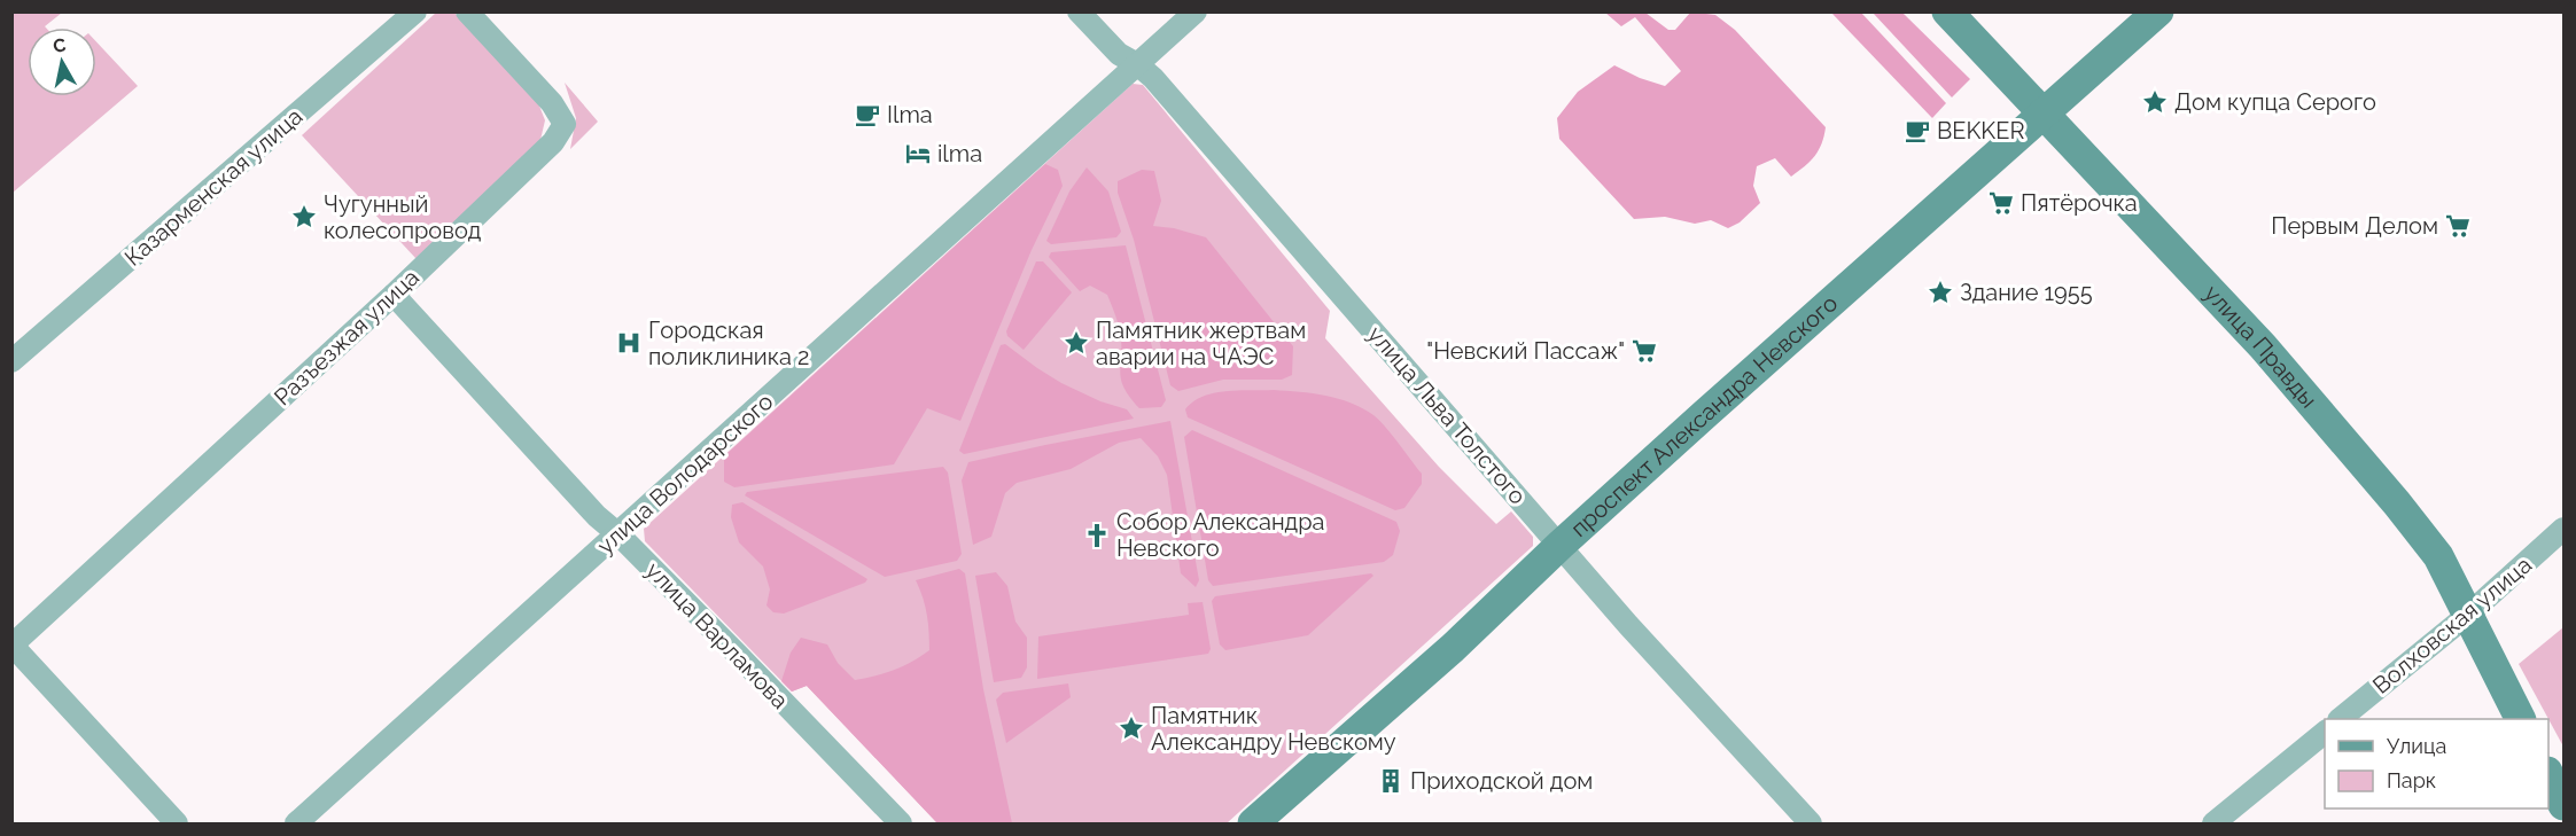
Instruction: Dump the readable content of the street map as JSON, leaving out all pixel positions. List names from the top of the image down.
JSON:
{
  "streets": {
    "main road": ["улица Правды", "проспект Александра Невского"],
    "street": [
      "Казарменская улица",
      "Разъезжая улица",
      "улица Льва Толстого",
      "улица Володарского",
      "Волховская улица",
      "улица Варламова"
    ]
  },
  "crossings": [
    ["Разъезжая улица", "улица Варламова"],
    ["улица Правды", "проспект Александра Невского"],
    ["улица Правды", "Волховская улица"],
    ["улица Льва Толстого", "проспект Александра Невского"],
    ["улица Льва Толстого", "улица Володарского"],
    ["улица Володарского", "улица Варламова"]
  ],
  "places": {
    "place": [
      "Дом купца Серого",
      "Чугунный колесопровод",
      "Здание 1955",
      "Памятник жертвам аварии на ЧАЭС",
      "Памятник Александру Невскому"
    ],
    "cafe": ["Ilma", "BEKKER"],
    "hotel": ["ilma"],
    "supermarket": ["Пятёрочка", "Первым Делом", "\"Невский Пассаж\""],
    "hospital": ["Городская поликлиника 2"],
    "church": ["Собор Александра Невского"],
    "building": ["Приходской дом"]
  },
  "legend": ["Улица", "Парк"],
  "north": "top"
}
